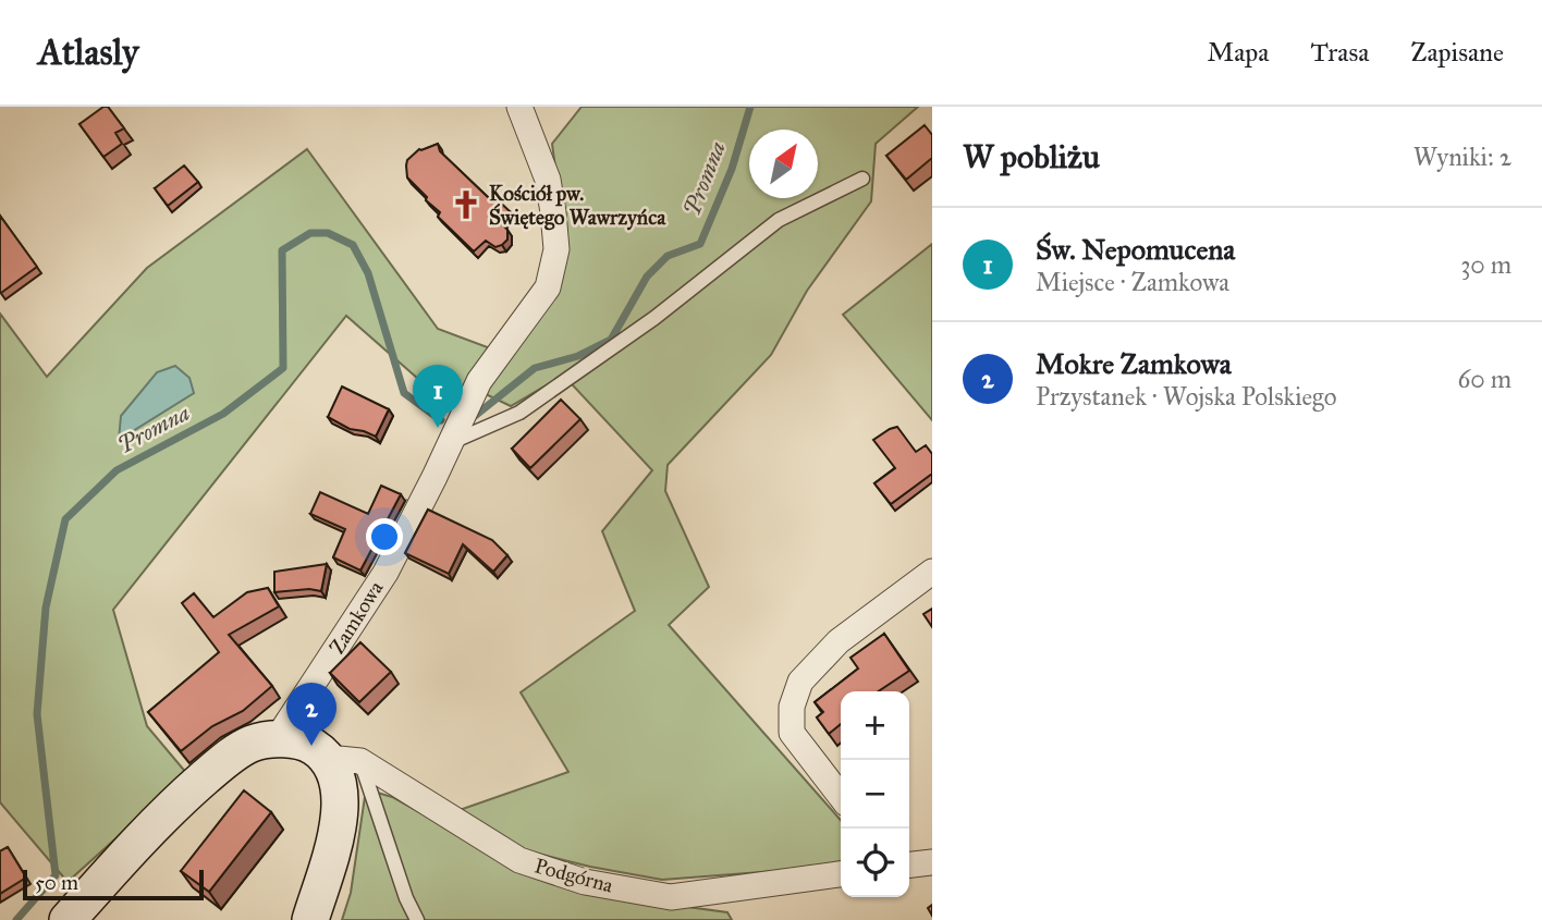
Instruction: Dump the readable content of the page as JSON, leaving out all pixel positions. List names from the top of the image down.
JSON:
{
  "streets": {
    "street": ["Zamkowa", "Podgórna"]
  },
  "water": ["Promna"],
  "places": {
    "church": ["Kościół pw. Świętego Wawrzyńca"]
  },
  "scale_bar": "50 m",
  "north": "top right",
  "page": {
    "header": "Atlasly",
    "nav": ["Mapa", "Trasa", "Zapisane"],
    "heading": ["W pobliżu", "Wyniki: 2"],
    "list": [
      {
        "mark": "1",
        "name": "Św. Nepomucena",
        "note": "Miejsce · Zamkowa",
        "value": "30 m"
      },
      {
        "mark": "2",
        "name": "Mokre Zamkowa",
        "note": "Przystanek · Wojska Polskiego",
        "value": "60 m"
      }
    ],
    "pins": ["1", "2"],
    "map_buttons": ["+", "−"],
    "scale": "50 m"
  }
}
